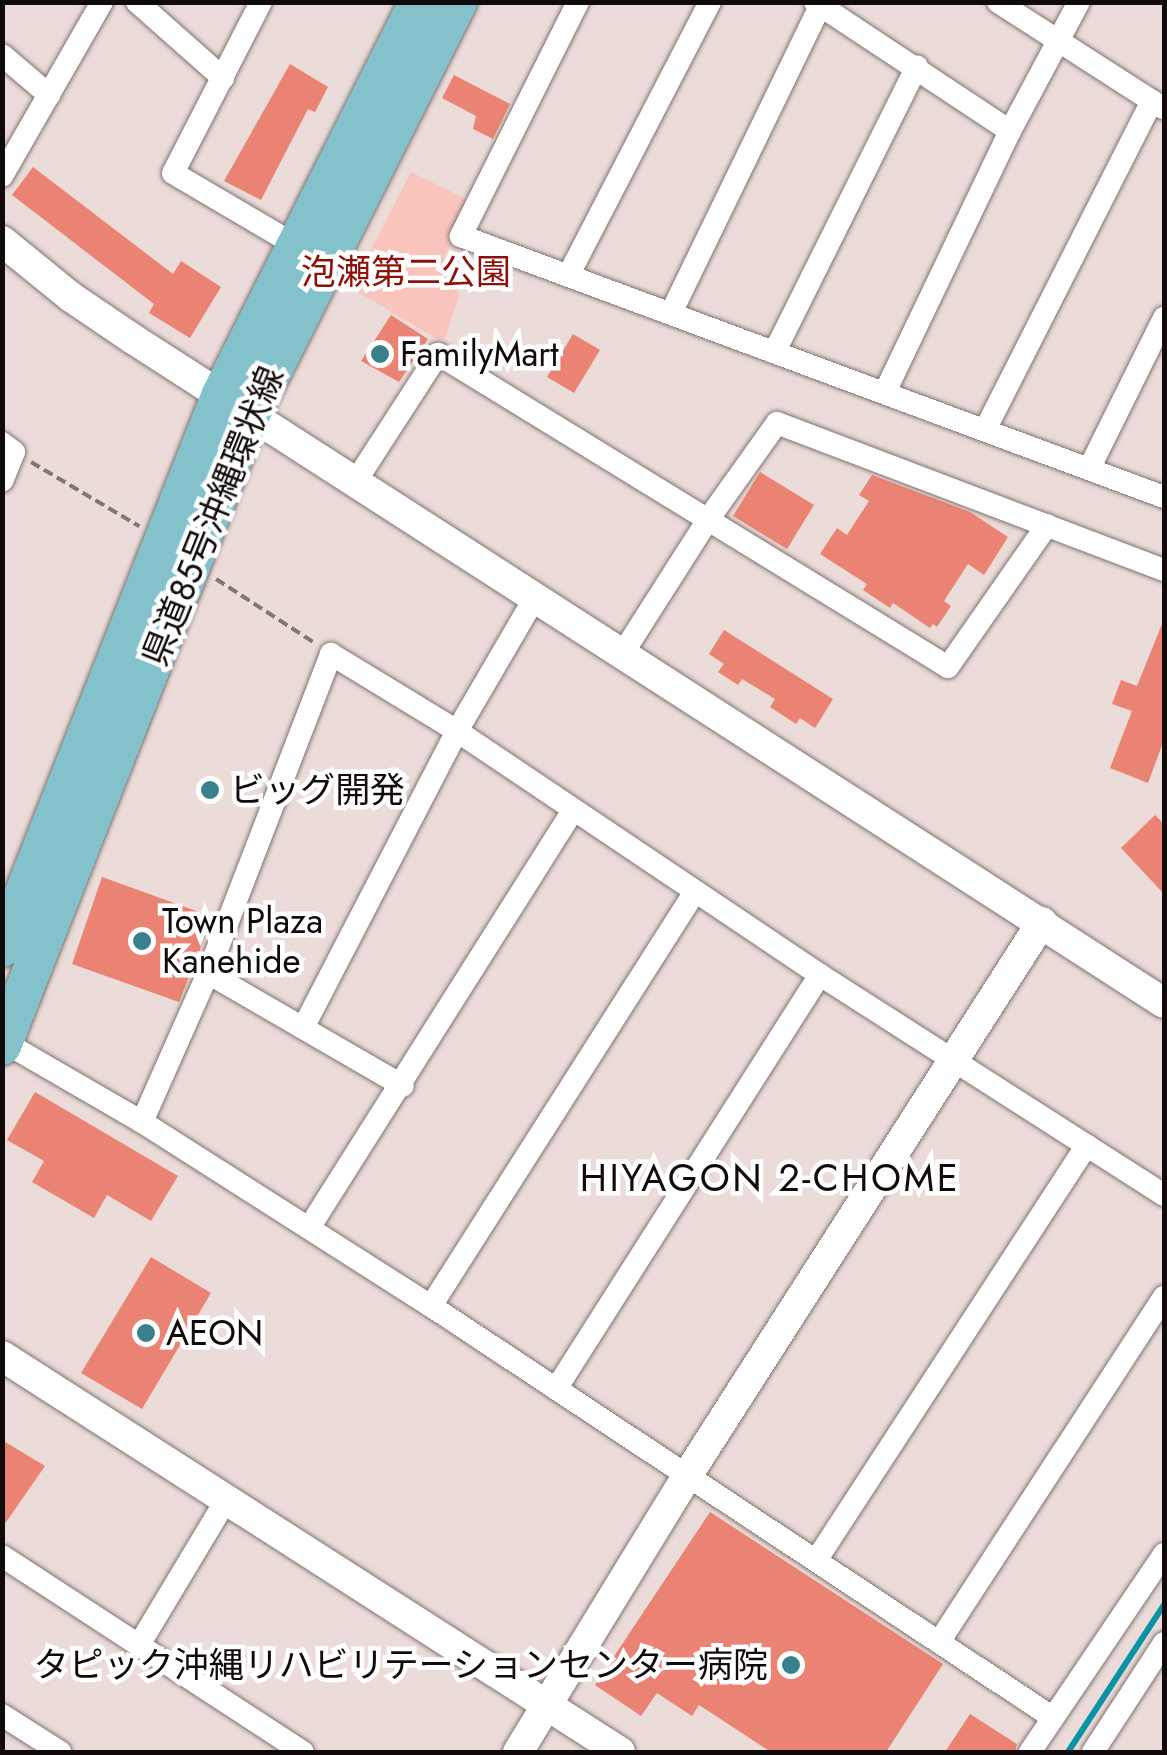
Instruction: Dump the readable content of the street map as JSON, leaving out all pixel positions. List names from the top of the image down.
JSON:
{
  "streets": {
    "main road": ["県道85号沖縄環状線"]
  },
  "districts": ["HIYAGON 2-CHOME"],
  "parks": ["泡瀬第二公園"],
  "places": [
    "FamilyMart",
    "ビッグ開発",
    "Town Plaza Kanehide",
    "AEON",
    "タピック沖縄リハビリテーションセンター病院"
  ]
}
